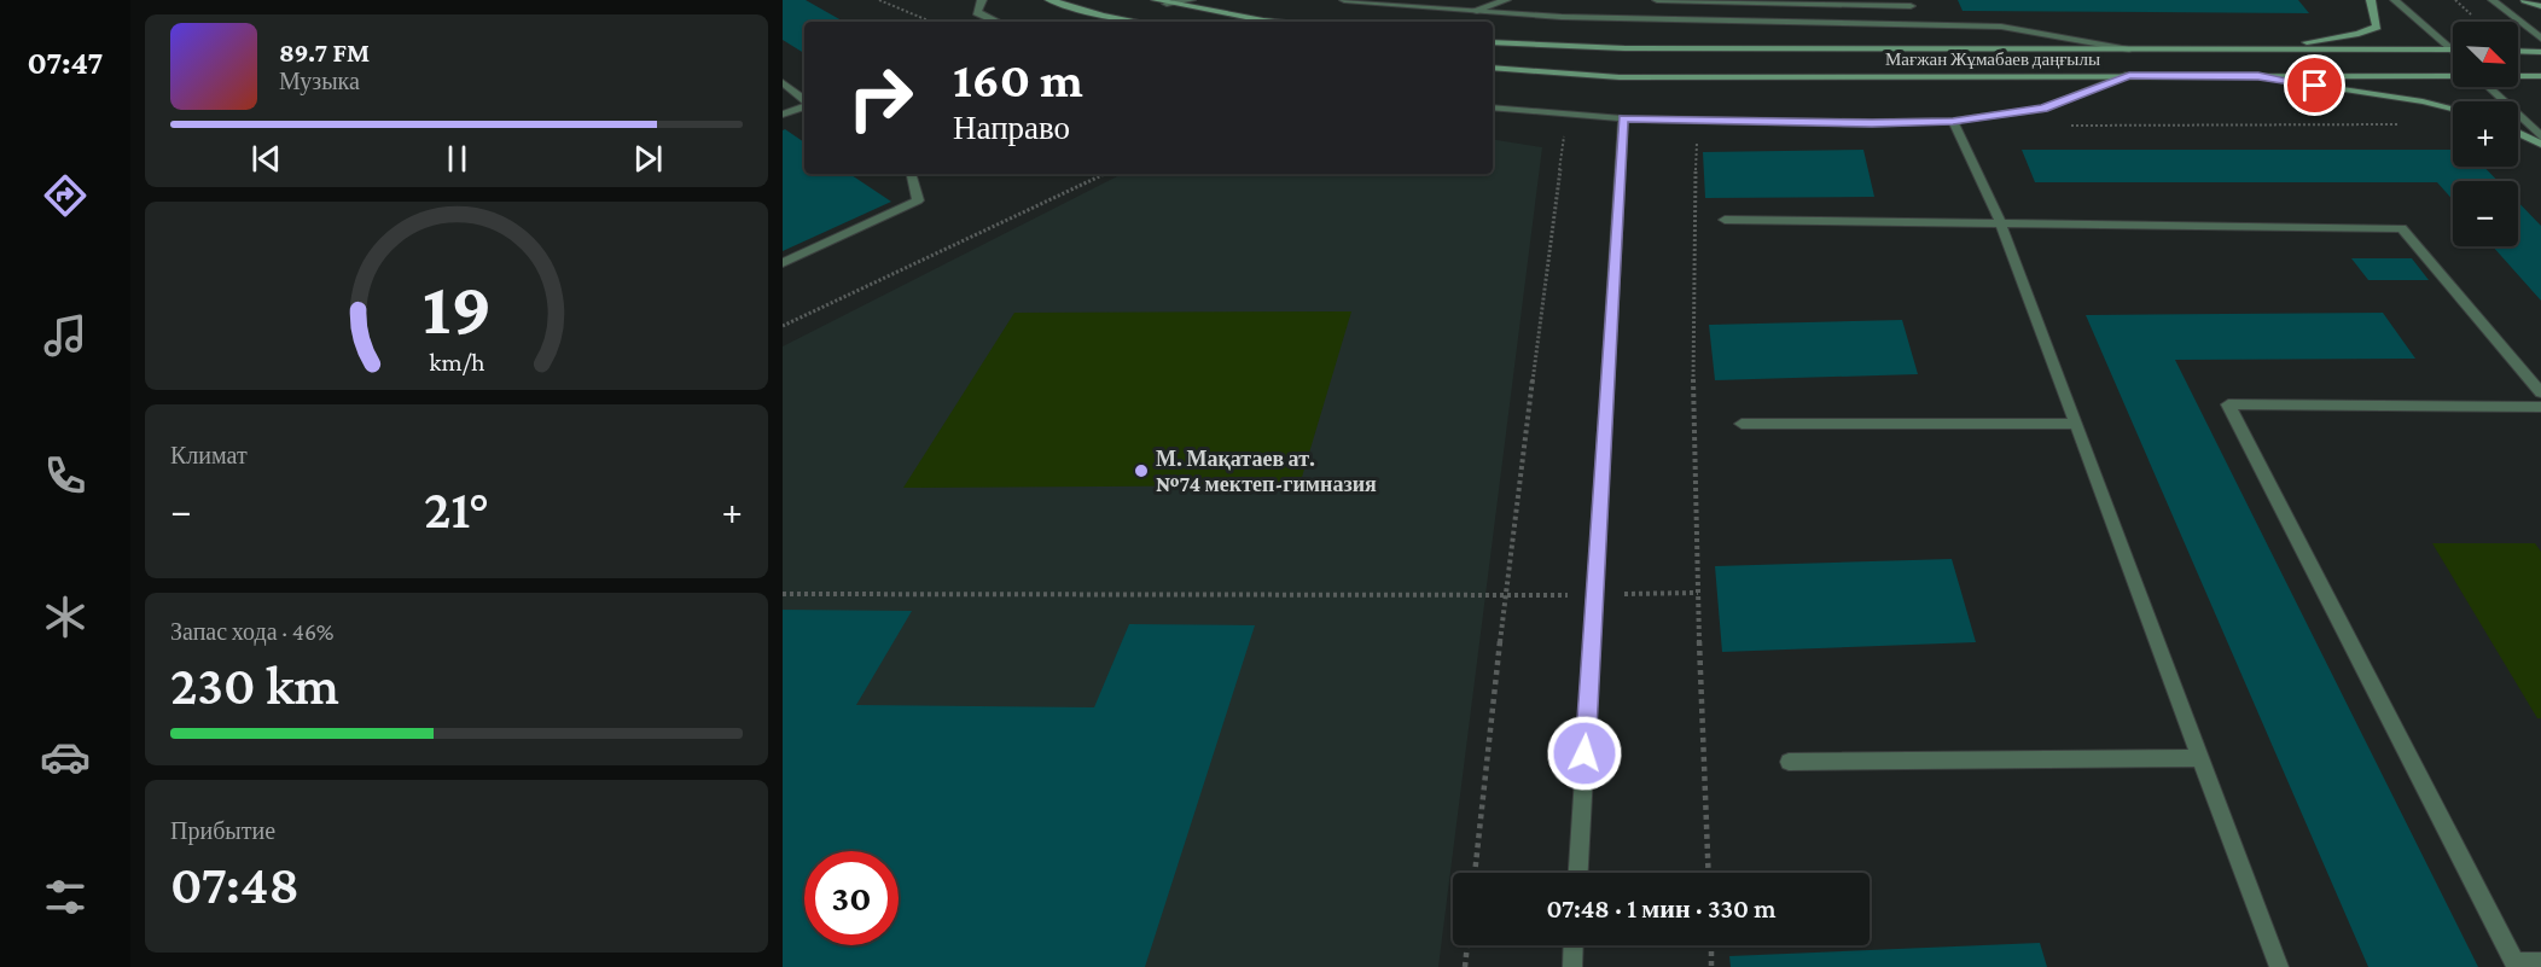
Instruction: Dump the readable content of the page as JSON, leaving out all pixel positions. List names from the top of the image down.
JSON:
{
  "streets": {
    "main road": ["Мағжан Жұмабаев даңғылы"]
  },
  "places": ["М. Мақатаев ат. №74 мектеп-гимназия"],
  "north": "bottom right",
  "page": {
    "tabs": "07:47",
    "map_buttons": ["+", "−"],
    "turn": ["160 m", "Направо"],
    "song": ["89.7 FM", "Музыка"],
    "tile": [
      "Климат",
      ["Запас хода · 46%", "230 km"],
      ["Прибытие", "07:48"]
    ],
    "heat": ["−", "21°", "+"],
    "limit": "30",
    "trip": "07:48 · 1 мин · 330 m",
    "gauge": ["19", "km/h"]
  }
}
